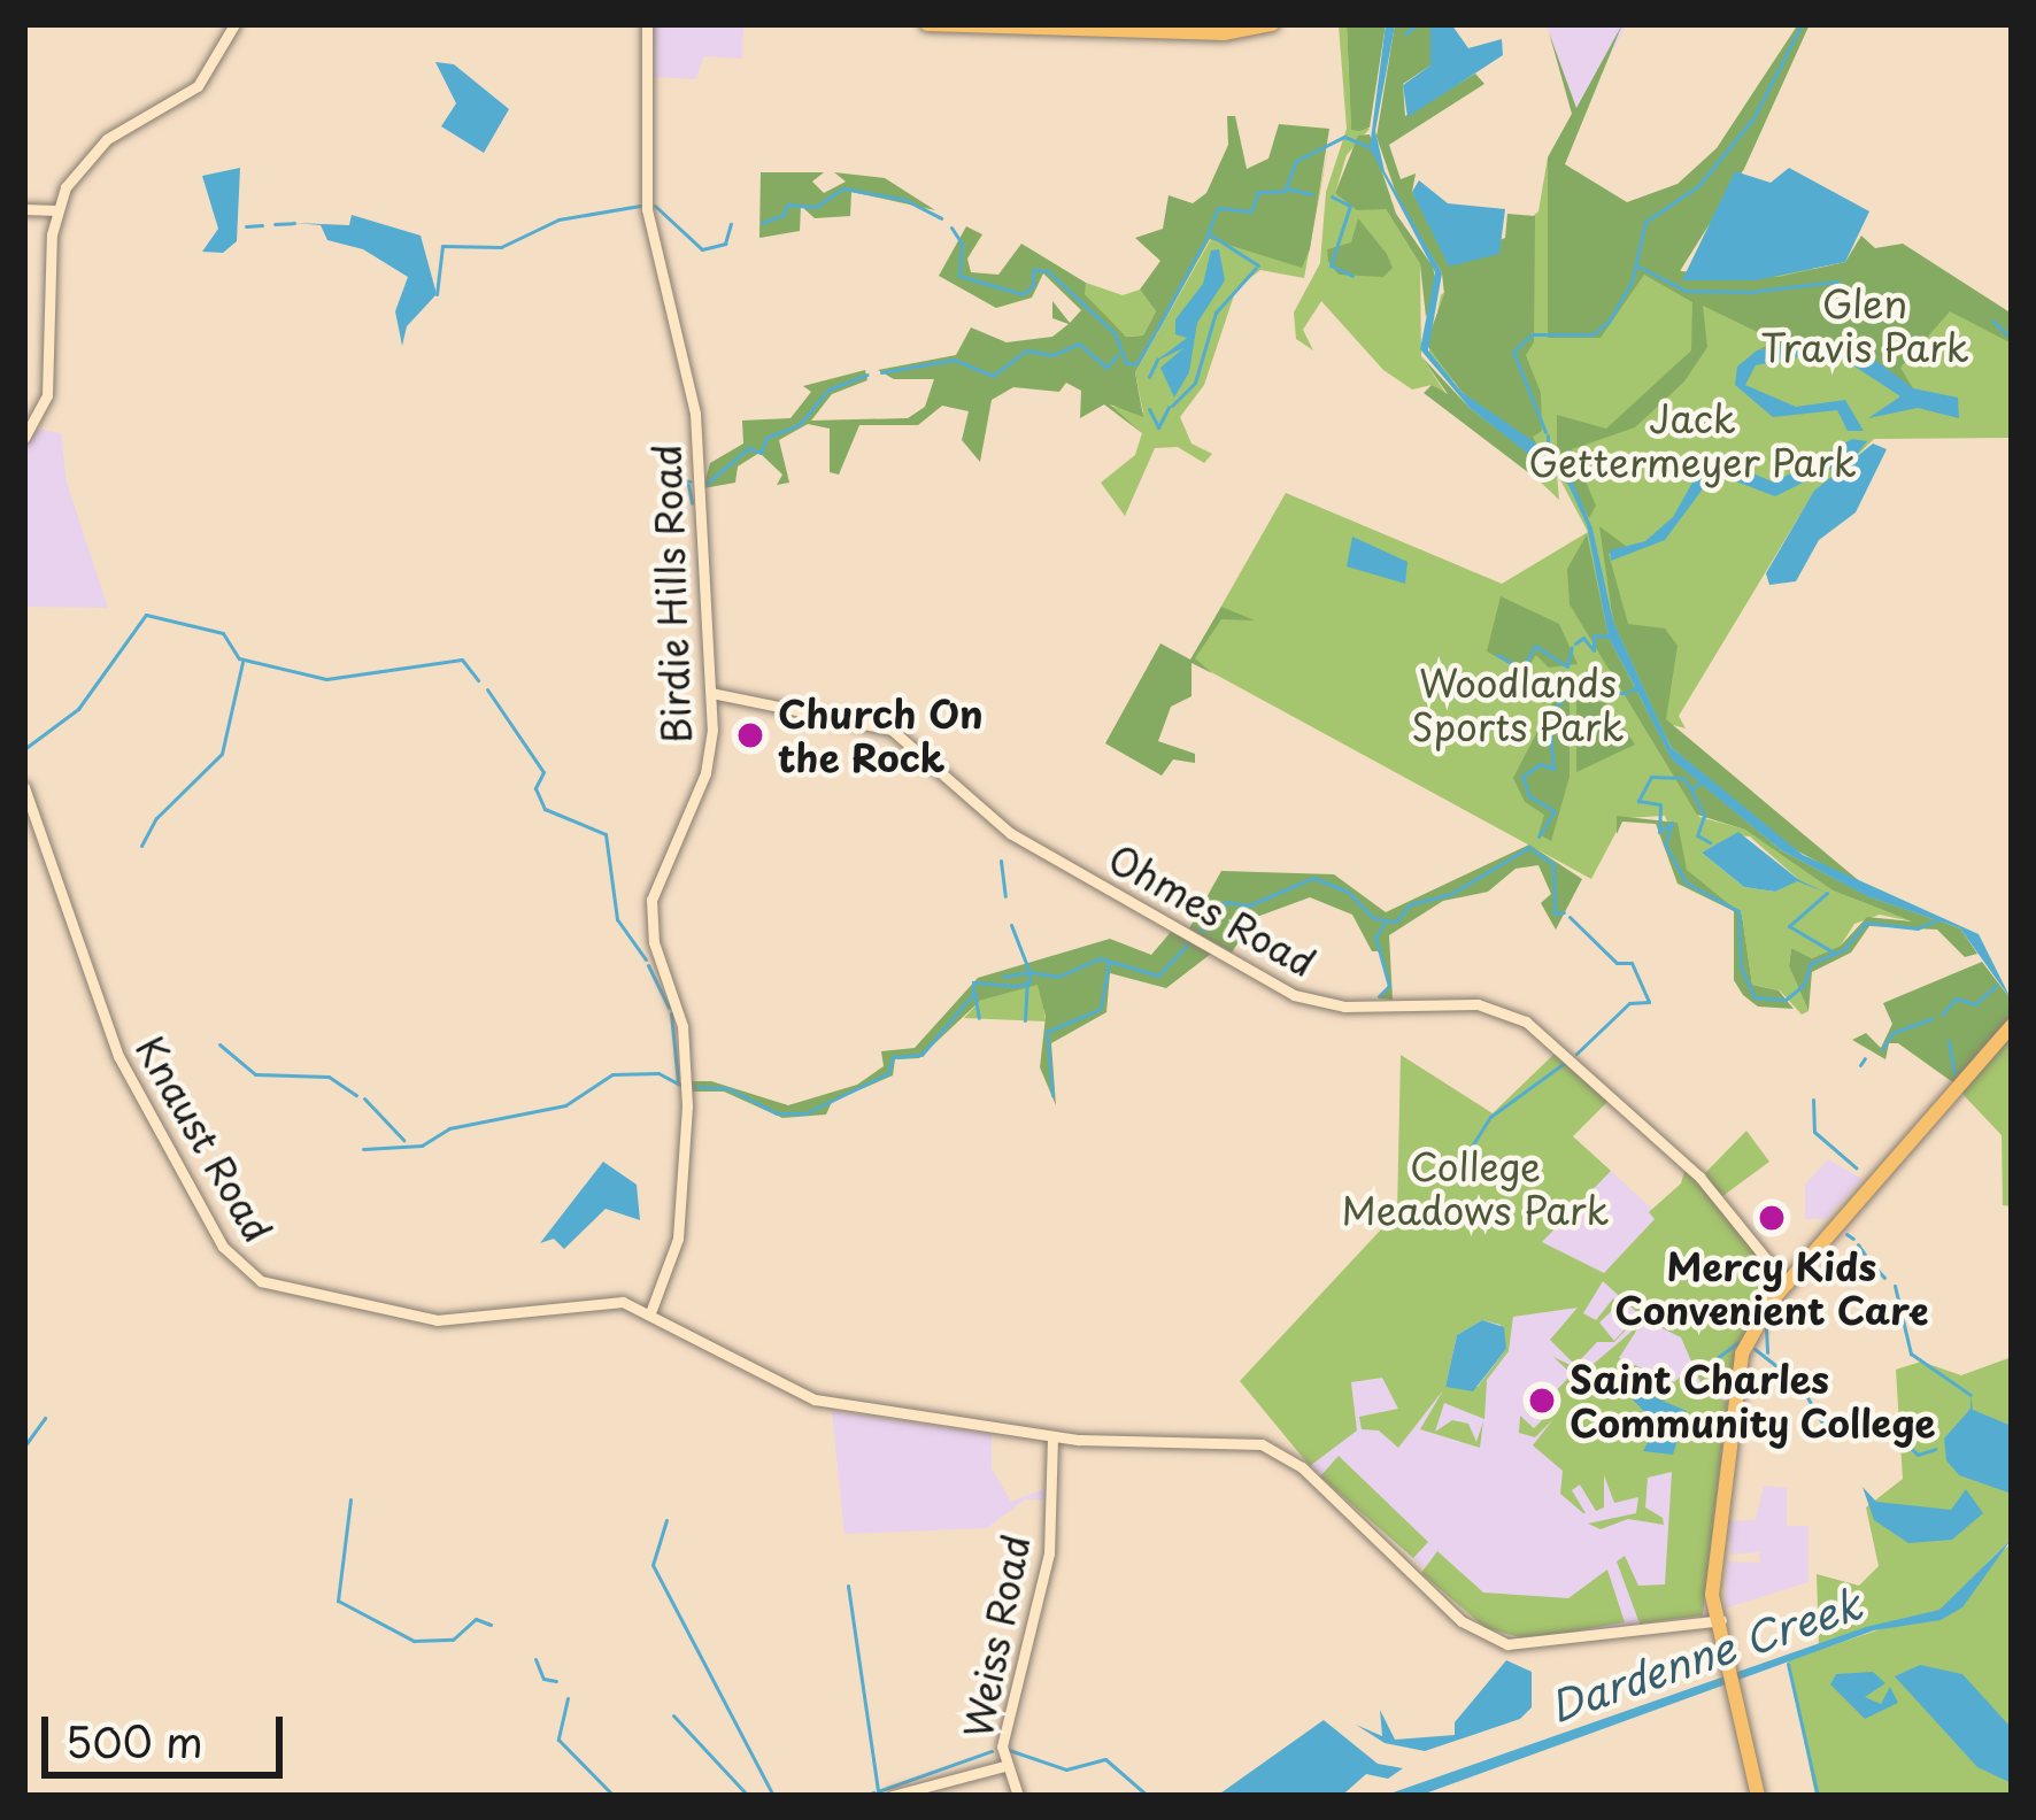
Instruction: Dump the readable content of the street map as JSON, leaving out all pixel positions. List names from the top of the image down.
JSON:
{
  "streets": {
    "main road": [
      "Birdie Hills Road",
      "Ohmes Road",
      "Knaust Road",
      "Weiss Road"
    ]
  },
  "crossings": [
    ["Birdie Hills Road", "Ohmes Road"],
    ["Birdie Hills Road", "Knaust Road"],
    ["Knaust Road", "Weiss Road"]
  ],
  "water": ["Dardenne Creek"],
  "parks": [
    "Glen Travis Park",
    "Jack Gettermeyer Park",
    "Woodlands Sports Park",
    "College Meadows Park"
  ],
  "places": ["Church On the Rock", "Mercy Kids Convenient Care", "Saint Charles Community College"],
  "scale_bar": "500 m"
}
